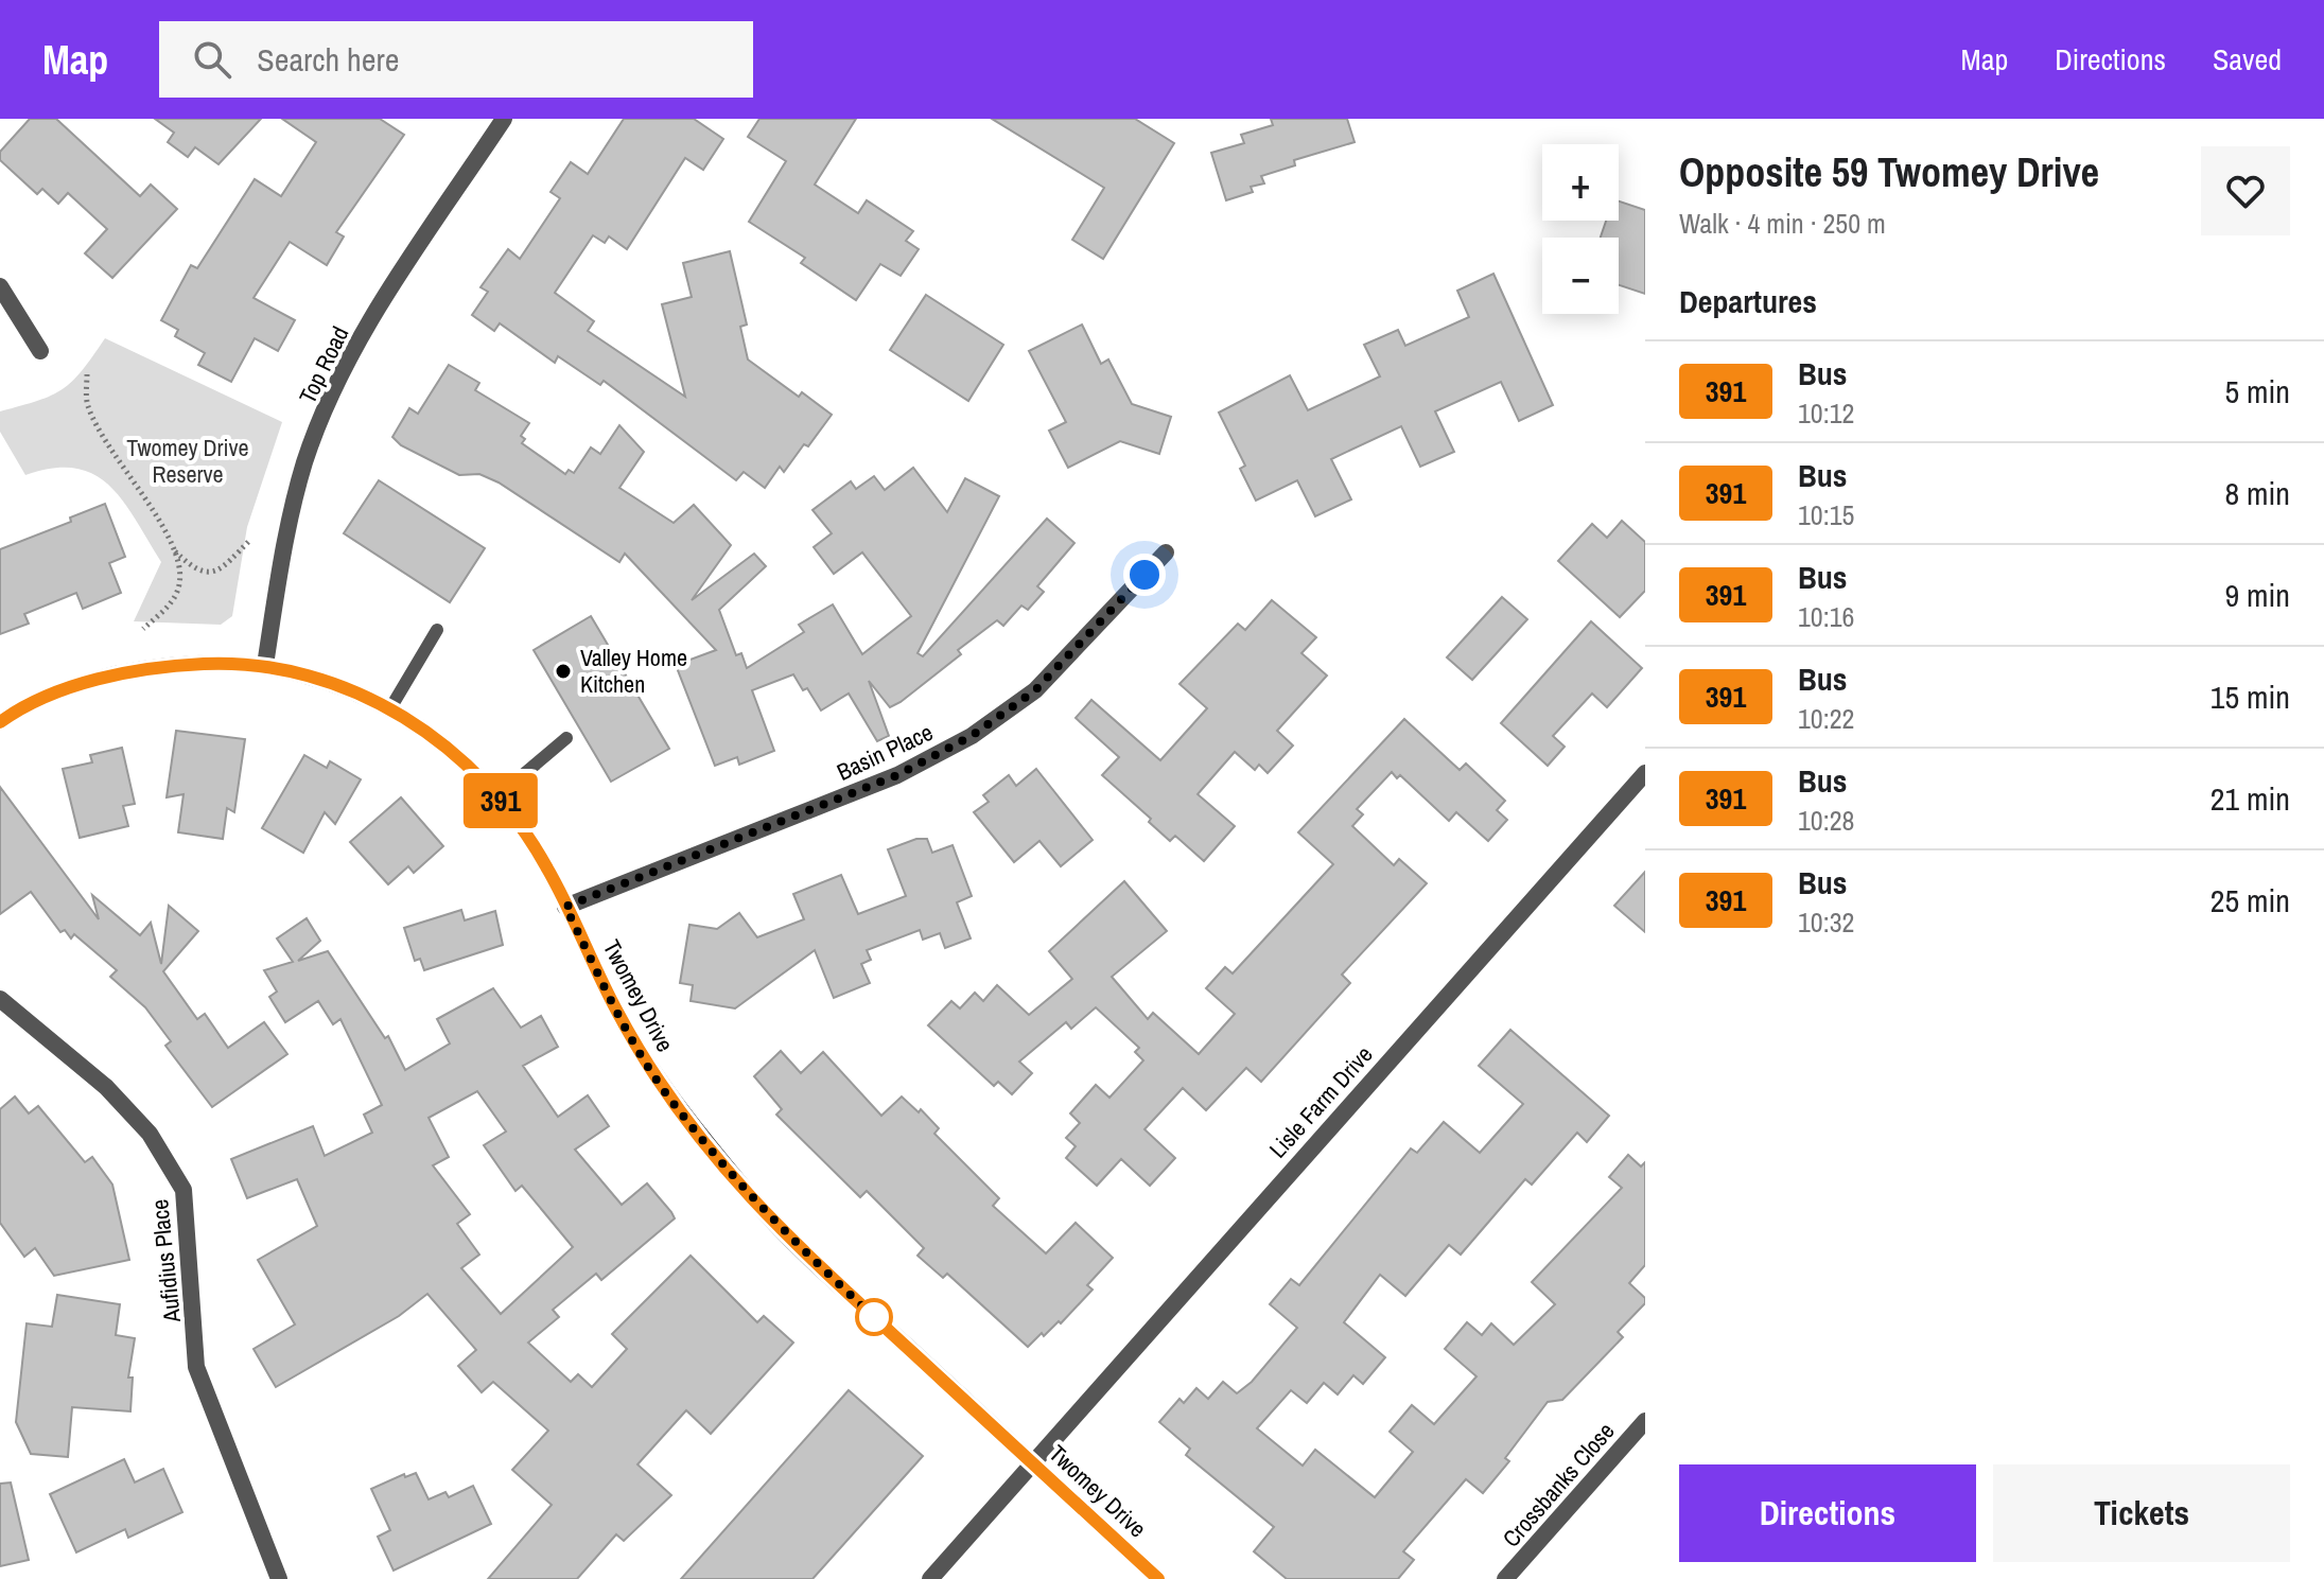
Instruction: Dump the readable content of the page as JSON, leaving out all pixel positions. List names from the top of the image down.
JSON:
{
  "streets": {
    "street": [
      "Top Road",
      "Basin Place",
      "Twomey Drive",
      "Lisle Farm Drive",
      "Aufidius Place",
      "Crossbanks Close"
    ]
  },
  "crossings": [
    ["Top Road", "Twomey Drive"],
    ["Basin Place", "Twomey Drive"],
    ["Twomey Drive", "Lisle Farm Drive"]
  ],
  "parks": ["Twomey Drive Reserve"],
  "places": ["Valley Home Kitchen"],
  "lines": ["bus line 391"],
  "page": {
    "header": "Map",
    "search": "Search here",
    "nav": ["Map", "Directions", "Saved"],
    "on_map": "391",
    "heading": [
      ["Opposite 59 Twomey Drive", "Walk · 4 min · 250 m"],
      "Departures"
    ],
    "map_buttons": ["+", "−"],
    "list": [
      {
        "mark": "391",
        "name": "Bus",
        "note": "10:12",
        "value": "5 min"
      },
      {
        "mark": "391",
        "name": "Bus",
        "note": "10:15",
        "value": "8 min"
      },
      {
        "mark": "391",
        "name": "Bus",
        "note": "10:16",
        "value": "9 min"
      },
      {
        "mark": "391",
        "name": "Bus",
        "note": "10:22",
        "value": "15 min"
      },
      {
        "mark": "391",
        "name": "Bus",
        "note": "10:28",
        "value": "21 min"
      },
      {
        "mark": "391",
        "name": "Bus",
        "note": "10:32",
        "value": "25 min"
      }
    ],
    "buttons": ["Directions", "Tickets"]
  }
}
